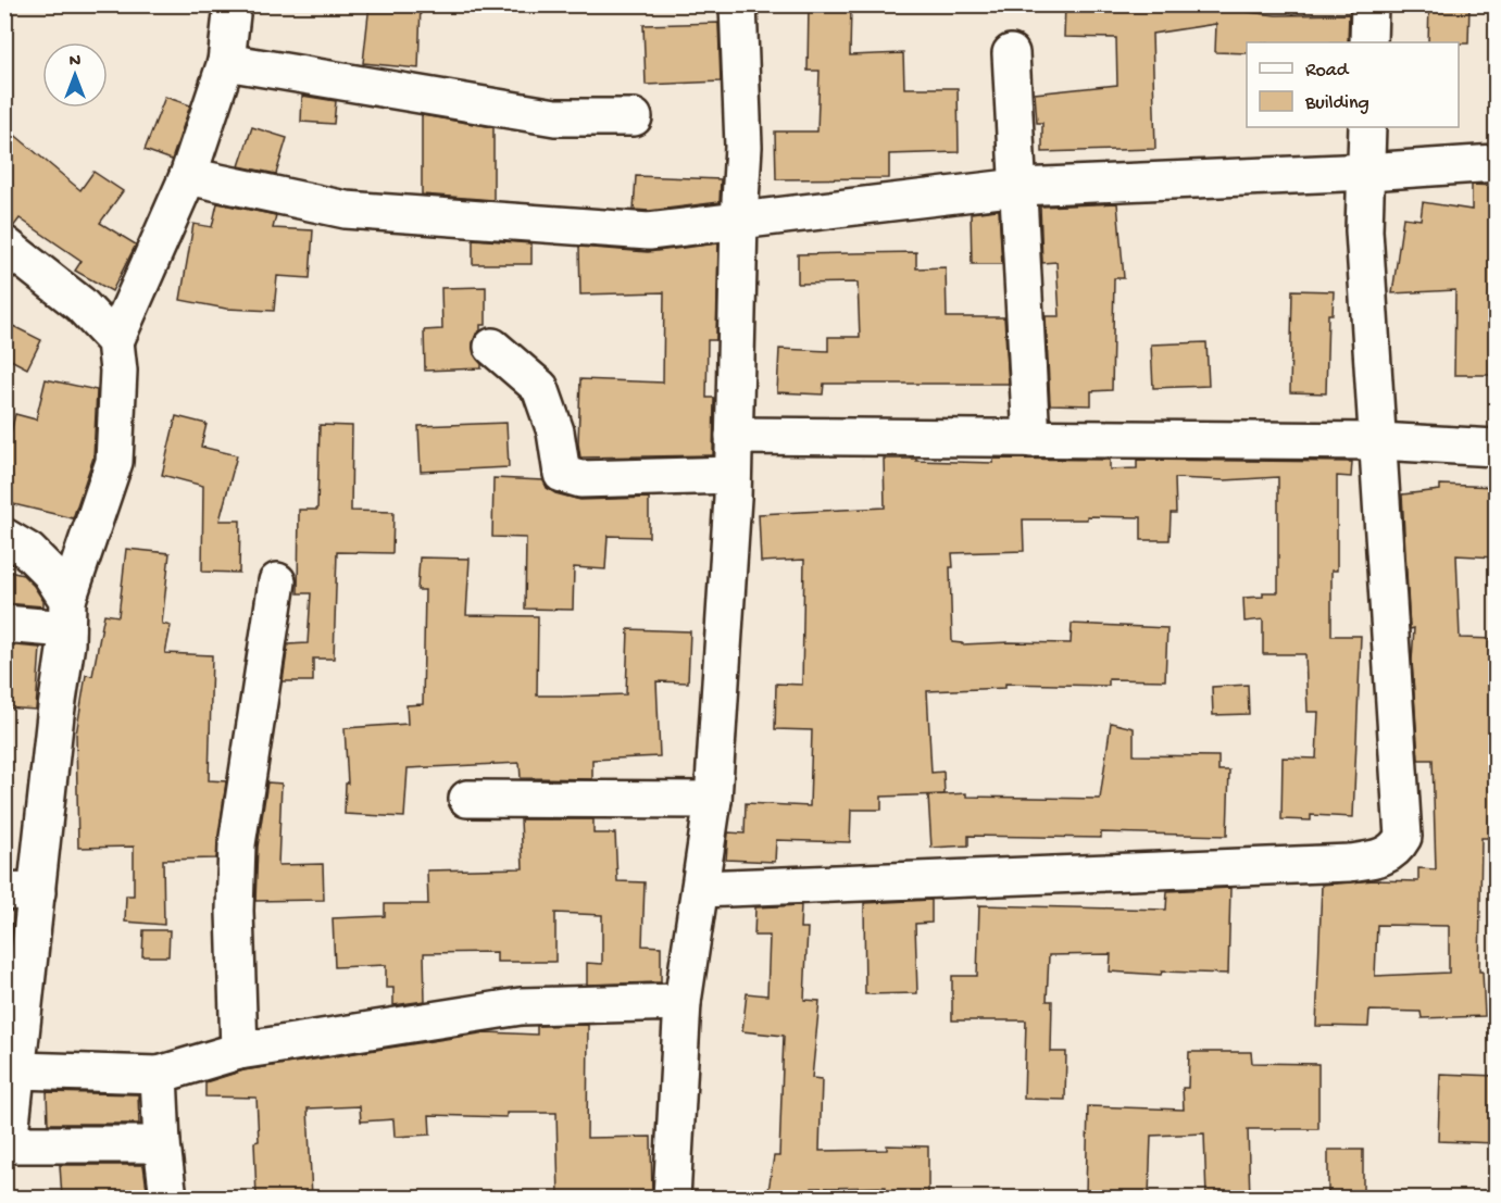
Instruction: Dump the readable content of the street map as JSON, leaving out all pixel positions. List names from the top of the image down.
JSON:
{
  "legend": ["Road", "Building"],
  "north": "top"
}
